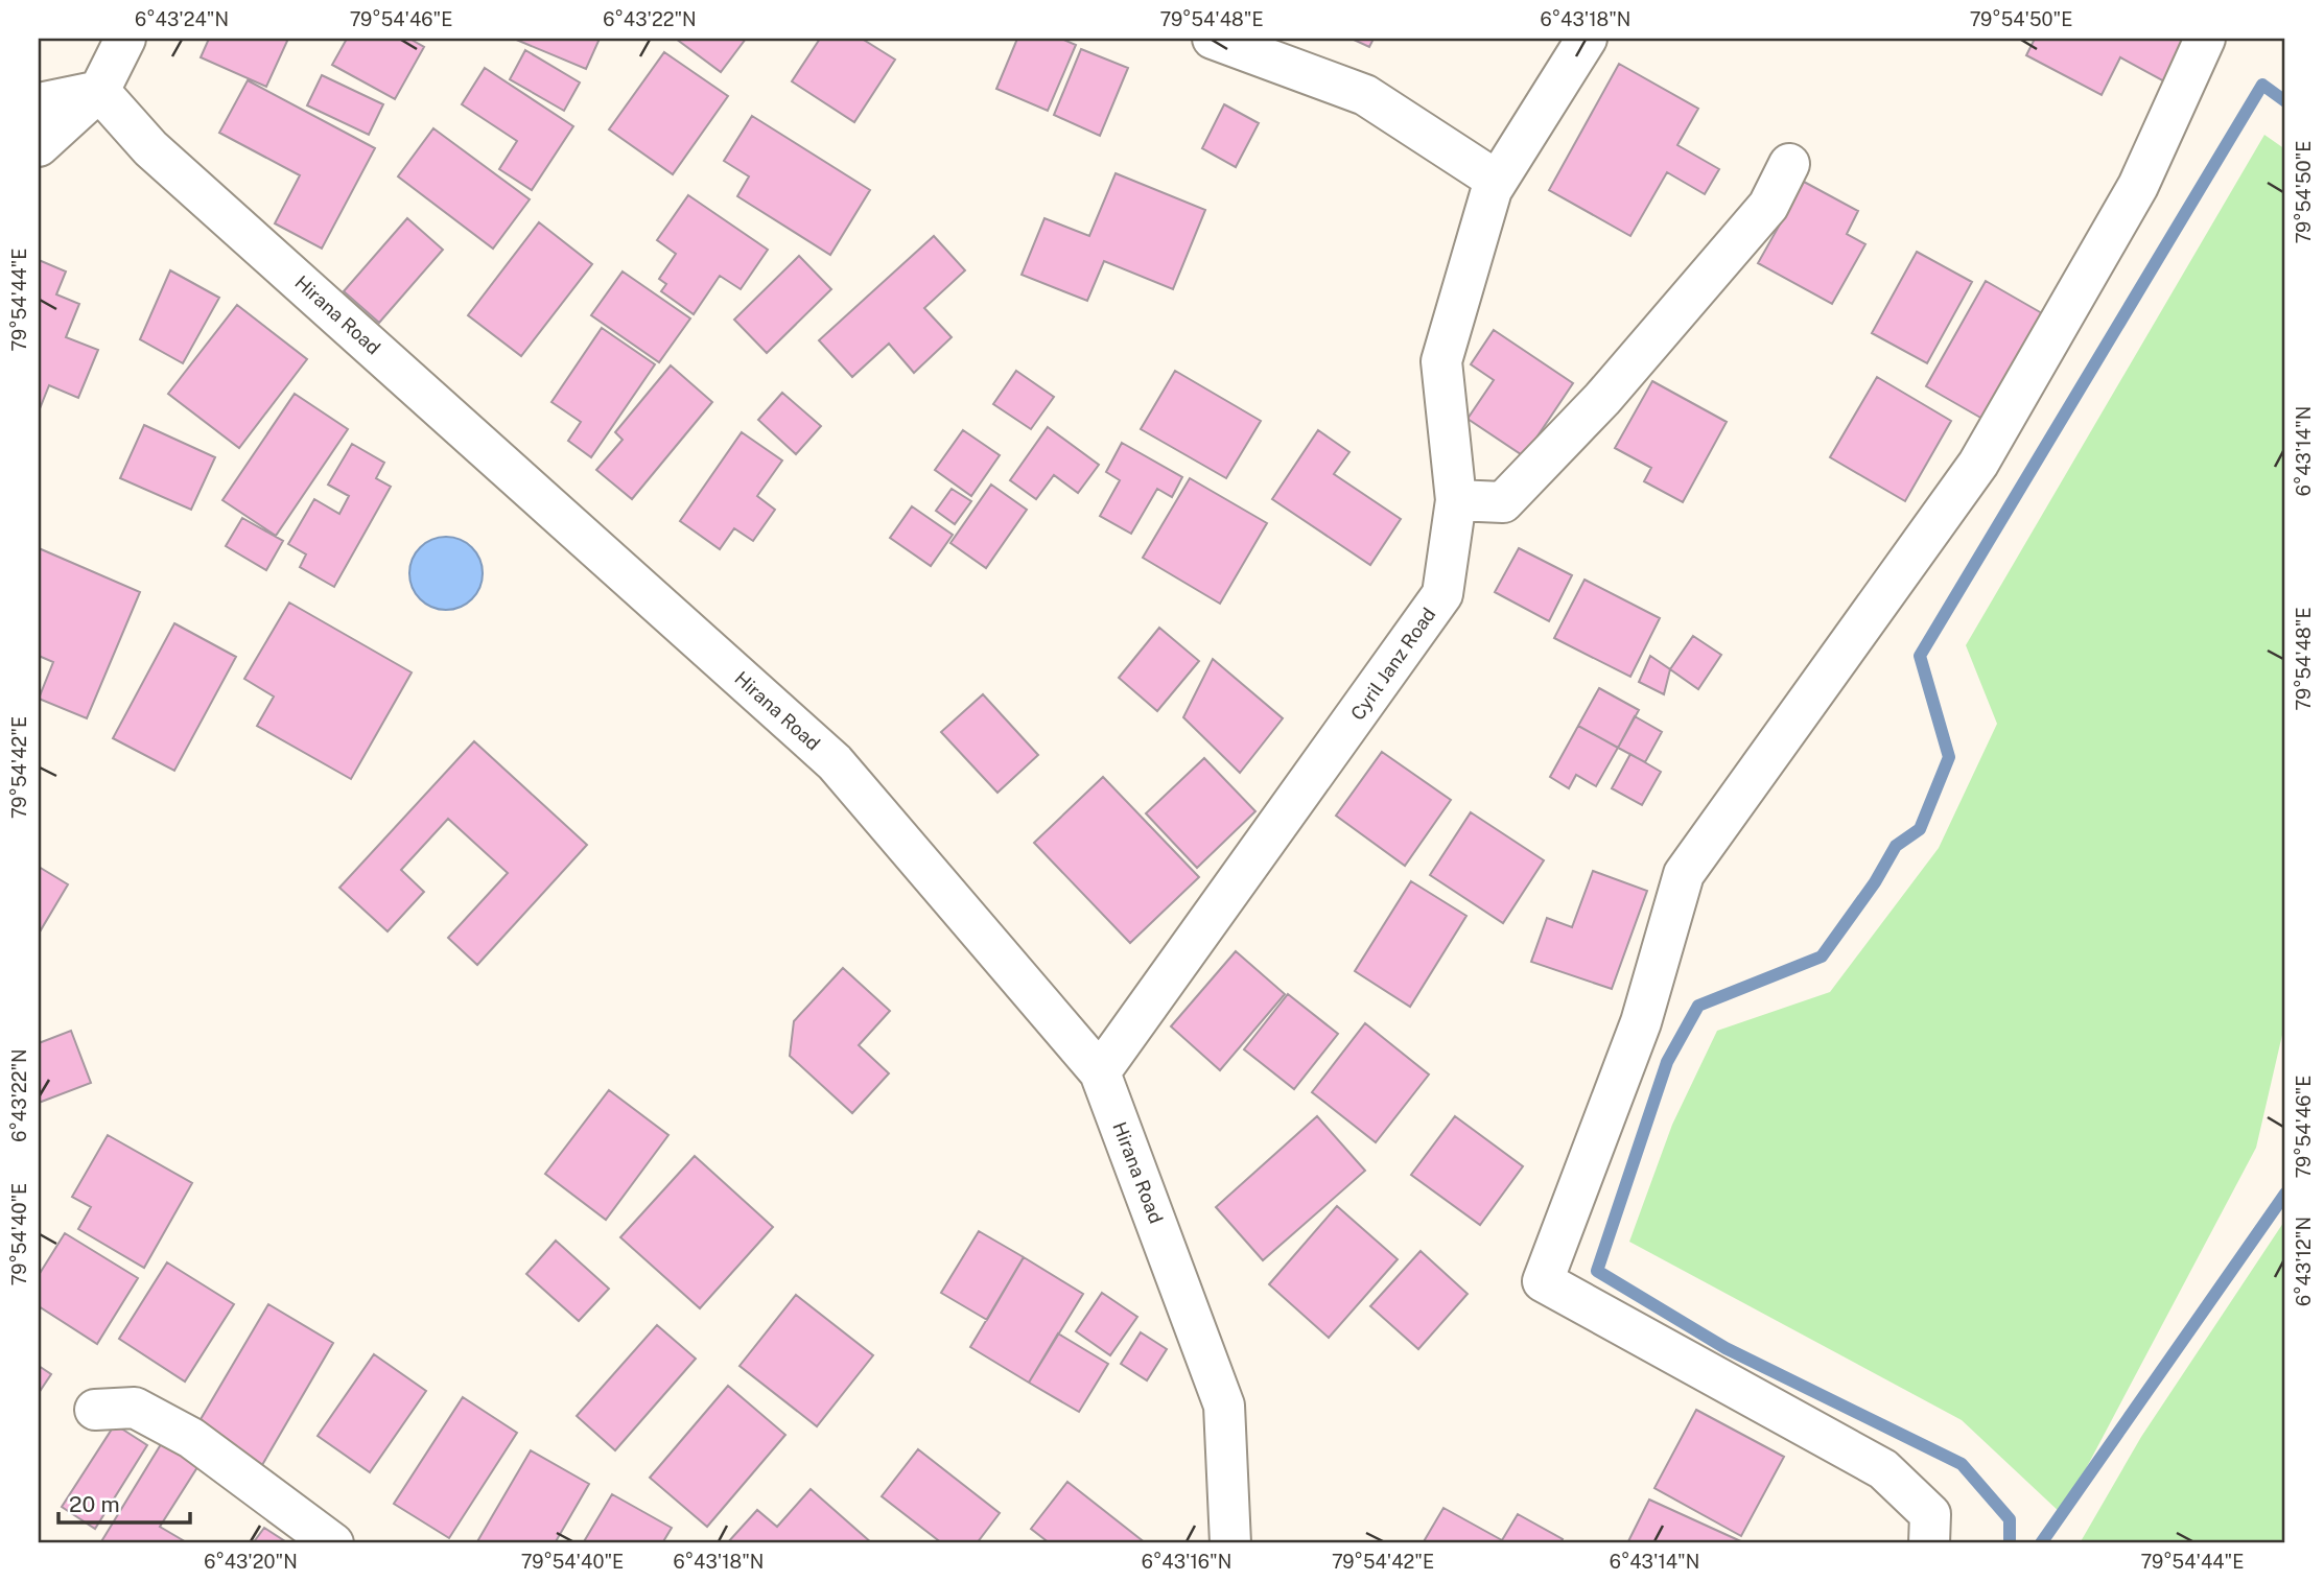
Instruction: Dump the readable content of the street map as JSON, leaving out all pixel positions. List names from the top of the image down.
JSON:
{
  "streets": {
    "street": ["Hirana Road", "Cyril Janz Road"]
  },
  "crossings": [
    ["Hirana Road", "Cyril Janz Road"]
  ],
  "scale_bar": "20 m",
  "coordinates": [
    "6°43'24\"N",
    "79°54'46\"E",
    "6°43'22\"N",
    "79°54'48\"E",
    "6°43'18\"N",
    "79°54'50\"E",
    "79°54'44\"E",
    "6°43'14\"N",
    "79°54'42\"E",
    "79°54'40\"E",
    "6°43'12\"N",
    "6°43'20\"N",
    "6°43'16\"N"
  ]
}
